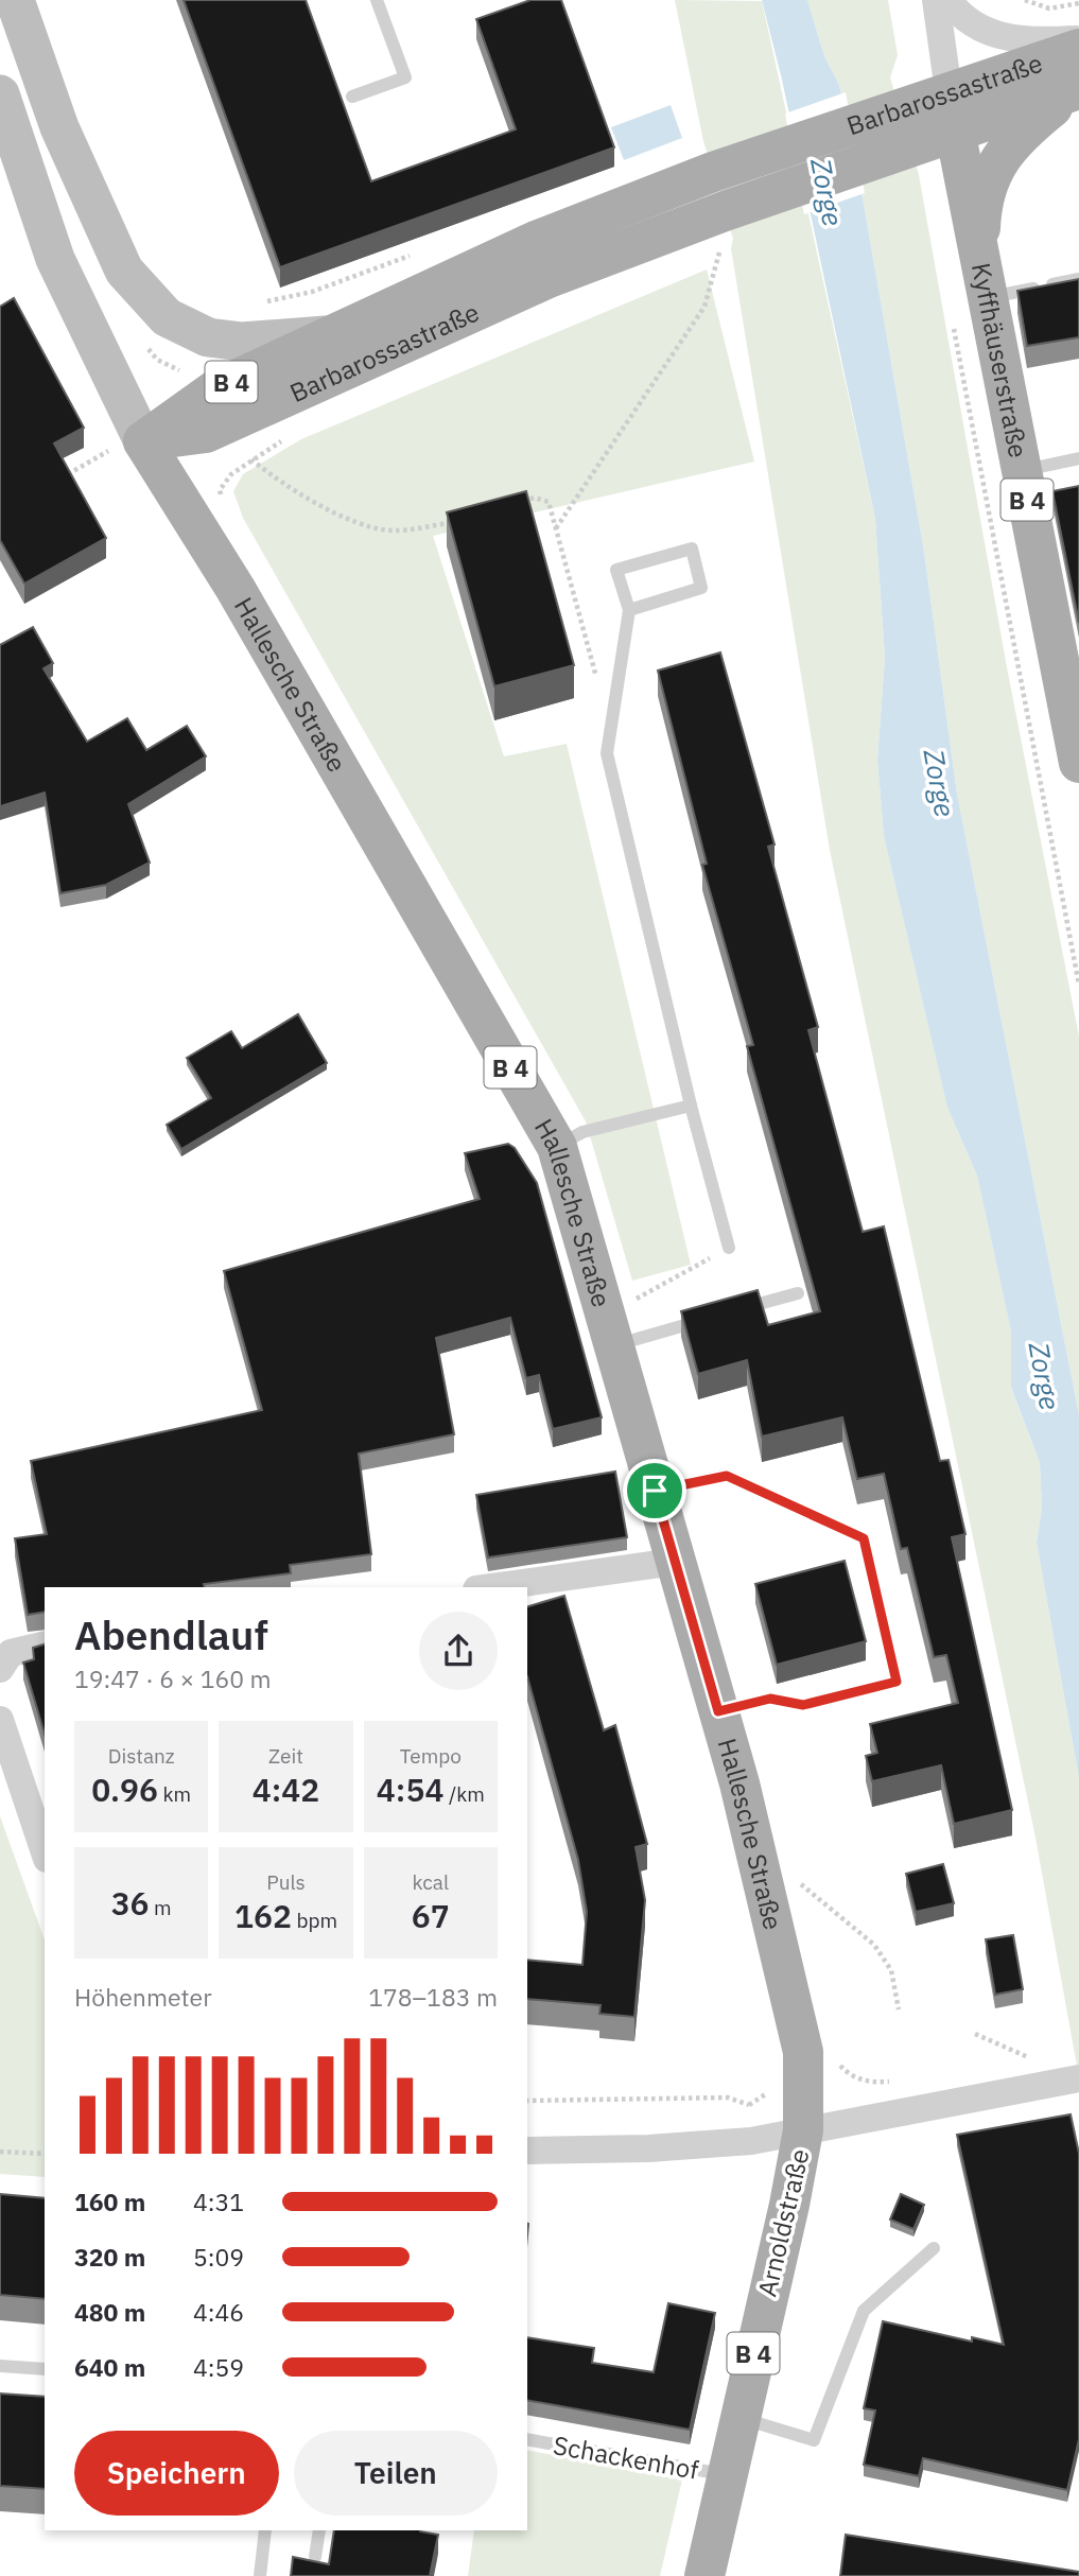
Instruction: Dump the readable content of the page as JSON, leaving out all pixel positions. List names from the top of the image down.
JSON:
{
  "streets": {
    "main road": [
      "Barbarossastraße",
      "Kyffhäuserstraße",
      "B 4",
      "Hallesche Straße",
      "Arnoldstraße"
    ],
    "lane": ["Schackenhof"]
  },
  "crossings": [
    ["Barbarossastraße", "Kyffhäuserstraße"],
    ["Barbarossastraße", "B 4"],
    ["Barbarossastraße", "Hallesche Straße"],
    ["Kyffhäuserstraße", "B 4"],
    ["Hallesche Straße", "Arnoldstraße"],
    ["Arnoldstraße", "Schackenhof"]
  ],
  "water": ["Zorge"],
  "page": {
    "heading": ["Abendlauf", "19:47 · 6 × 160 m"],
    "stats": [
      ["Distanz", "0.96 km"],
      ["Zeit", "4:42"],
      ["Tempo", "4:54 /km"],
      ["36 m"],
      ["Puls", "162 bpm"],
      ["kcal", "67"]
    ],
    "chart": ["Höhenmeter", "178–183 m"],
    "list": [
      {
        "name": "160 m",
        "note": "4:31"
      },
      {
        "name": "320 m",
        "note": "5:09"
      },
      {
        "name": "480 m",
        "note": "4:46"
      },
      {
        "name": "640 m",
        "note": "4:59"
      }
    ],
    "buttons": ["Speichern", "Teilen"]
  }
}
